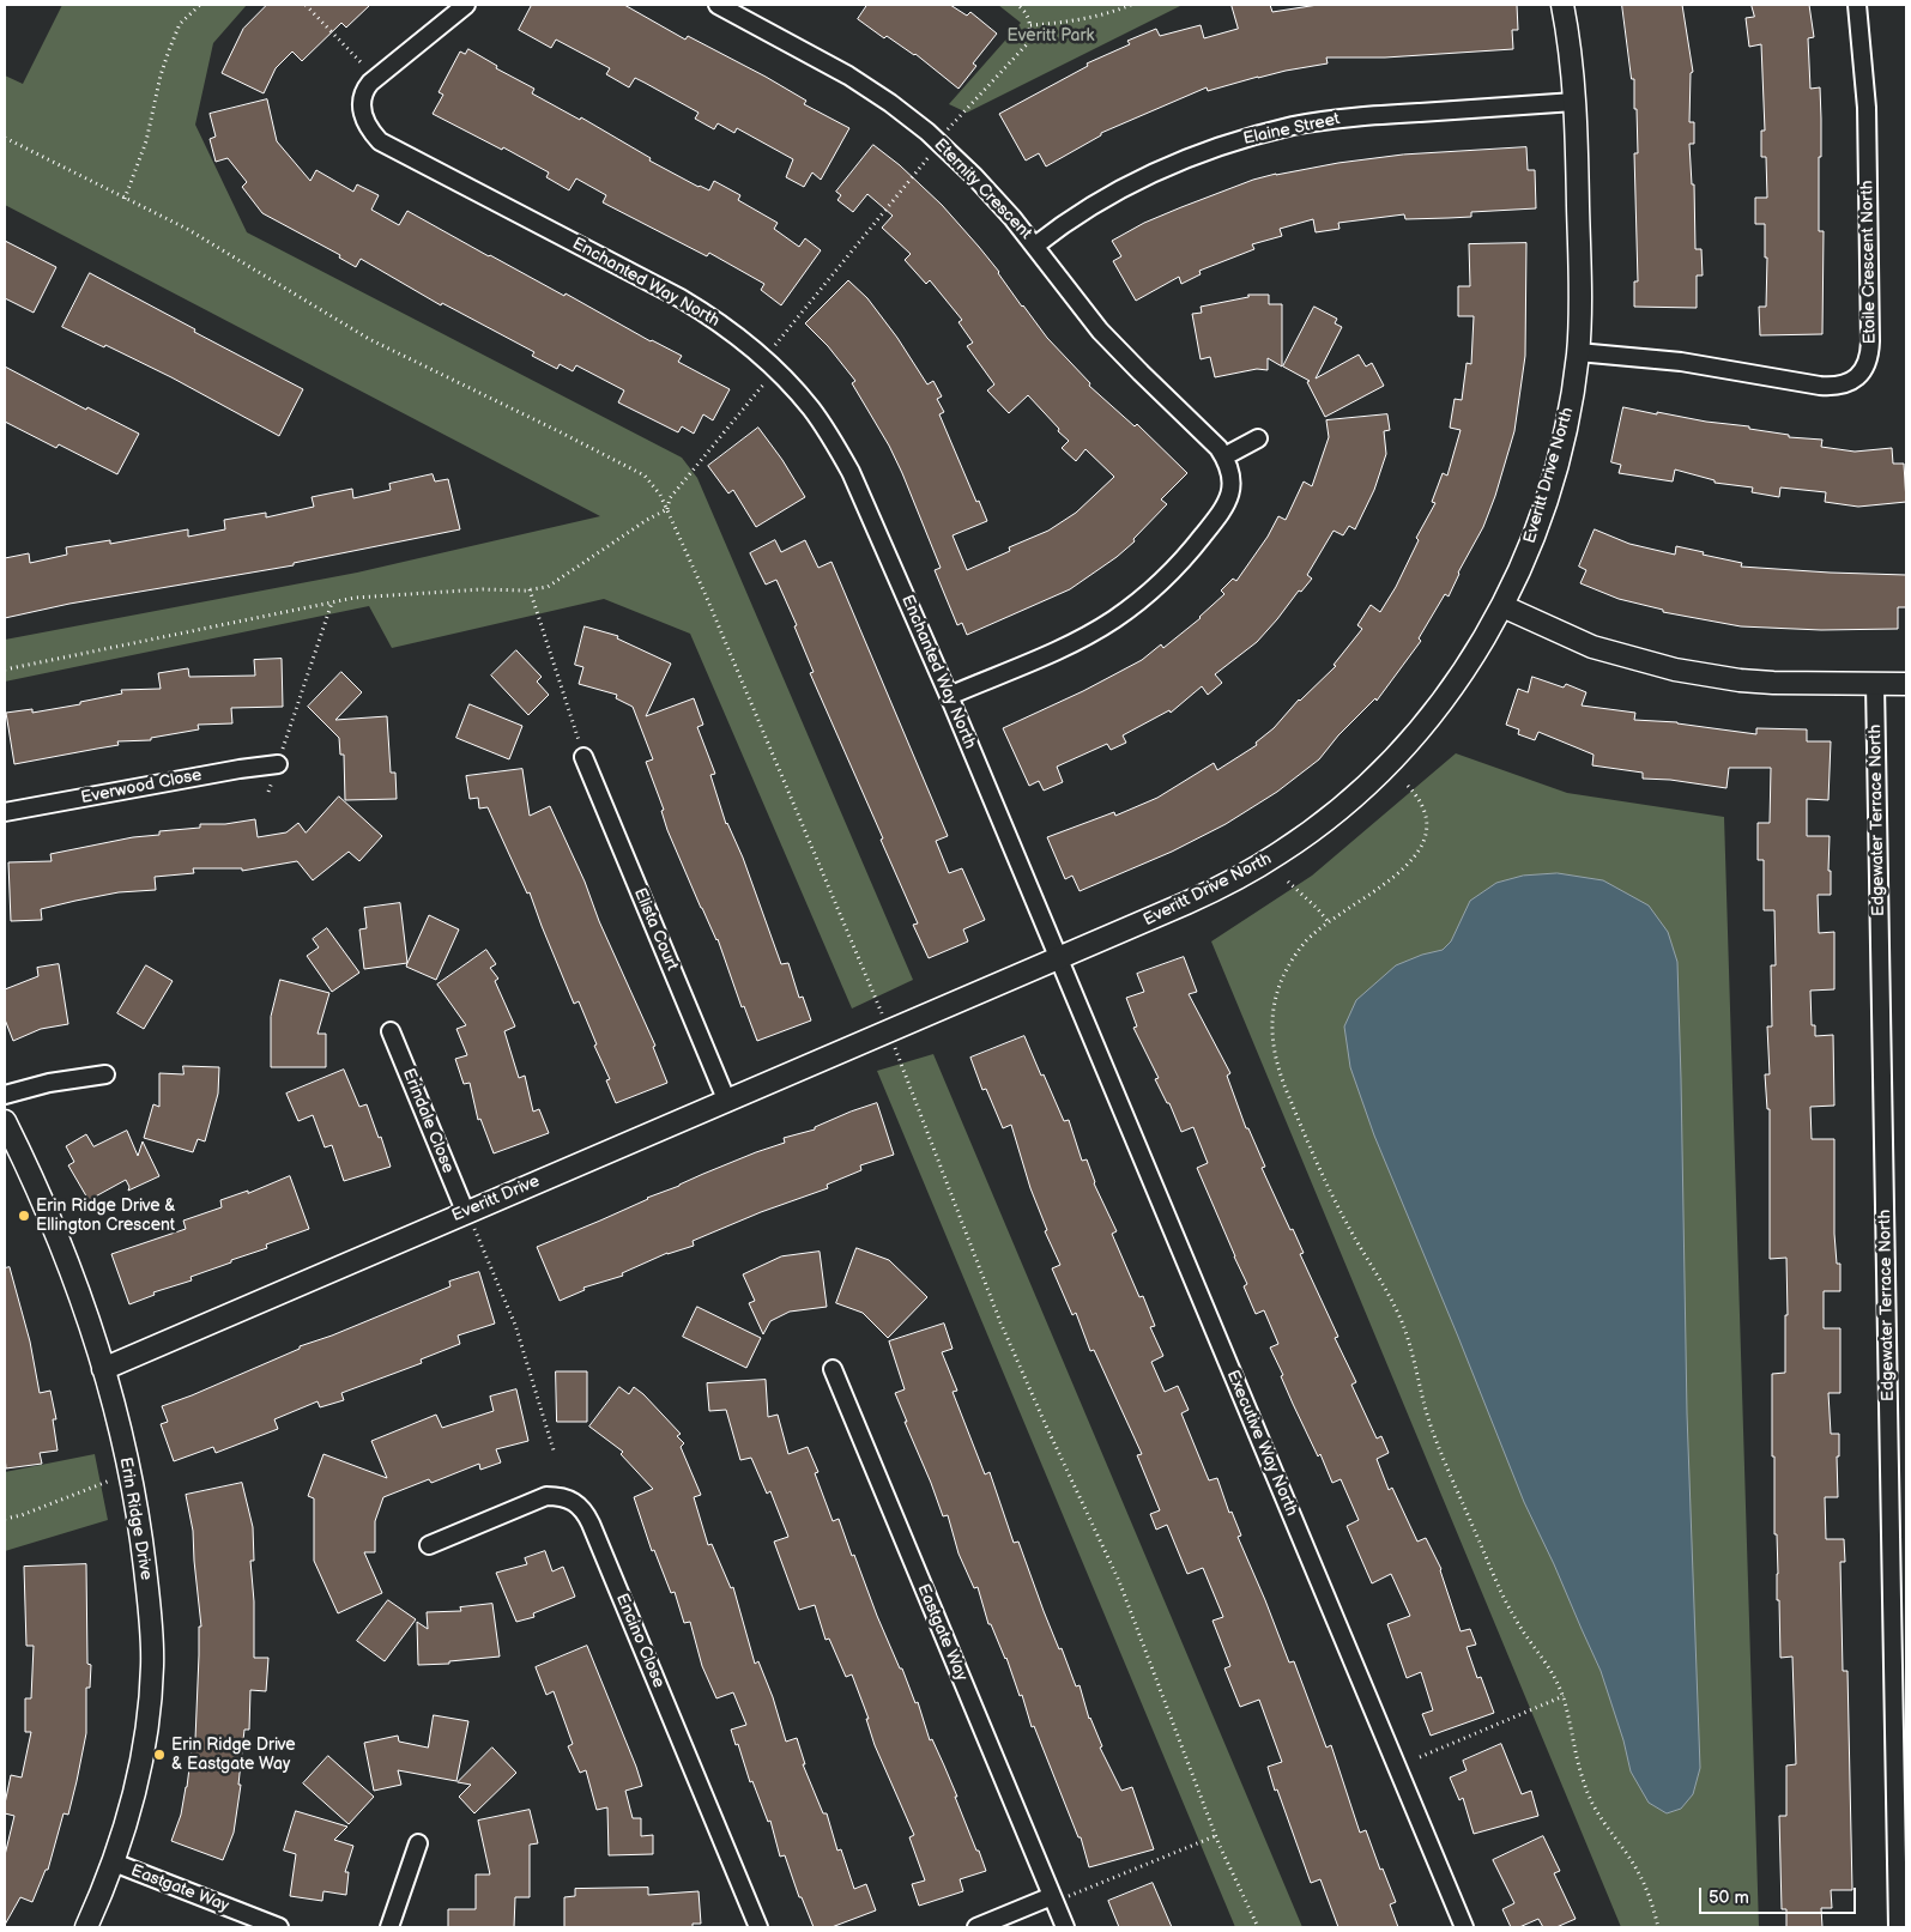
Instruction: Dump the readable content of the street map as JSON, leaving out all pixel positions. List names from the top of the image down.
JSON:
{
  "streets": {
    "street": [
      "Elaine Street",
      "Eternity Crescent",
      "Etoile Crescent North",
      "Enchanted Way North",
      "Everitt Drive North",
      "Everwood Close",
      "Edgewater Terrace North",
      "Elista Court",
      "Erindale Close",
      "Everitt Drive",
      "Executive Way North",
      "Erin Ridge Drive",
      "Eastgate Way",
      "Encino Close"
    ]
  },
  "crossings": [
    ["Elaine Street", "Eternity Crescent"],
    ["Elaine Street", "Everitt Drive North"],
    ["Eternity Crescent", "Enchanted Way North"],
    ["Etoile Crescent North", "Everitt Drive North"],
    ["Enchanted Way North", "Everitt Drive North"],
    ["Enchanted Way North", "Executive Way North"],
    ["Everitt Drive North", "Everitt Drive"],
    ["Everitt Drive North", "Executive Way North"],
    ["Elista Court", "Everitt Drive"],
    ["Erindale Close", "Everitt Drive"],
    ["Everitt Drive", "Erin Ridge Drive"],
    ["Erin Ridge Drive", "Eastgate Way"]
  ],
  "parks": ["Everitt Park"],
  "places": ["Erin Ridge Drive & Ellington Crescent", "Erin Ridge Drive & Eastgate Way"],
  "scale_bar": "50 m"
}
